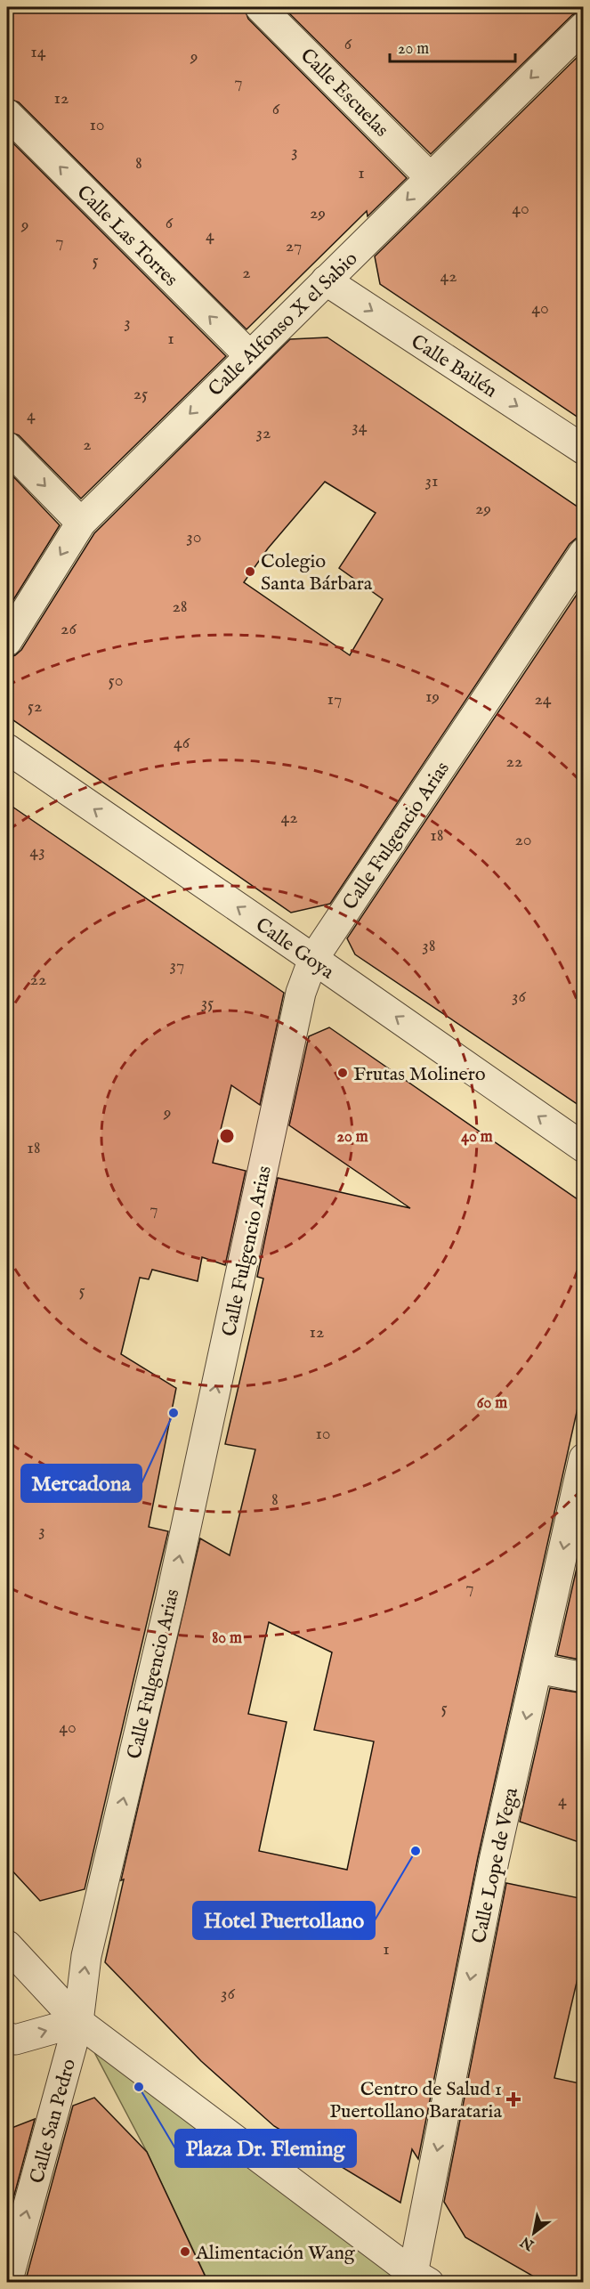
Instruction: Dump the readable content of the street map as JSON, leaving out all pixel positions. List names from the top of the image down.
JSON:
{
  "streets": {
    "street": [
      "Calle Escuelas",
      "Calle Las Torres",
      "Calle Alfonso X el Sabio",
      "Calle Bailén",
      "Calle Fulgencio Arias",
      "Calle Goya",
      "Calle Lope de Vega",
      "Calle San Pedro"
    ]
  },
  "crossings": [
    ["Calle Escuelas", "Calle Alfonso X el Sabio"],
    ["Calle Las Torres", "Calle Alfonso X el Sabio"],
    ["Calle Alfonso X el Sabio", "Calle Bailén"],
    ["Calle Fulgencio Arias", "Calle Goya"],
    ["Calle Fulgencio Arias", "Calle San Pedro"]
  ],
  "one_way": [
    "Calle Alfonso X el Sabio",
    "Calle Bailén",
    "Calle Fulgencio Arias",
    "Calle Goya",
    "Calle Lope de Vega",
    "Calle San Pedro"
  ],
  "places": {
    "other": [
      "Colegio Santa Bárbara",
      "Frutas Molinero",
      "Mercadona",
      "Hotel Puertollano",
      "Plaza Dr. Fleming",
      "Alimentación Wang"
    ],
    "health": ["Centro de Salud 1 Puertollano Barataria"]
  },
  "house_numbers": [
    "6",
    "14",
    "9",
    "7",
    "12",
    "6",
    "10",
    "3",
    "8",
    "1",
    "40",
    "29",
    "6",
    "9",
    "4",
    "7",
    "27",
    "5",
    "2",
    "42",
    "40",
    "3",
    "1",
    "25",
    "4",
    "34",
    "32",
    "2",
    "31",
    "29",
    "30",
    "28",
    "26",
    "50",
    "19",
    "17",
    "24",
    "52",
    "46",
    "22",
    "42",
    "18",
    "20",
    "43",
    "38",
    "37",
    "22",
    "36",
    "35",
    "9",
    "18",
    "7",
    "5",
    "12",
    "10",
    "8",
    "3",
    "7",
    "5",
    "40",
    "4",
    "1",
    "36"
  ],
  "scale_bar": "20 m",
  "north": "bottom left",
  "rings": [
    "20 m",
    "40 m",
    "60 m",
    "80 m"
  ]
}
